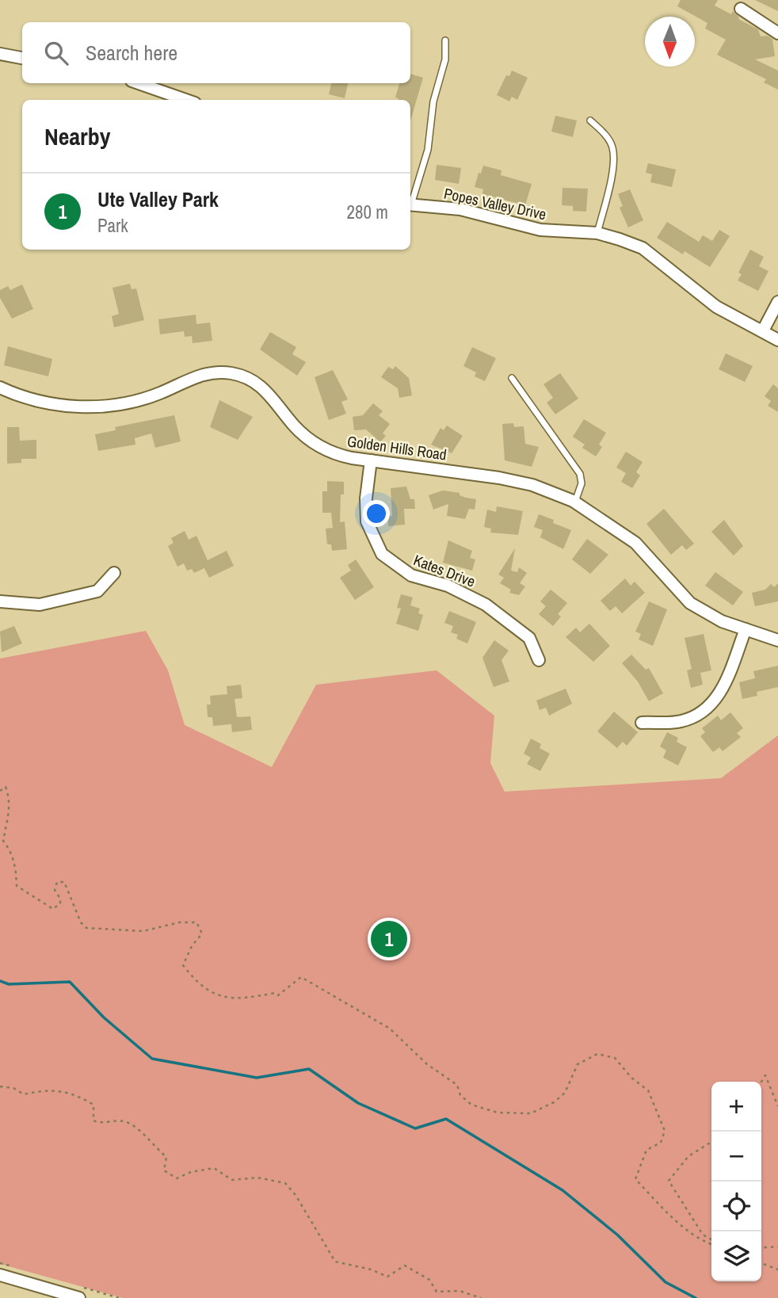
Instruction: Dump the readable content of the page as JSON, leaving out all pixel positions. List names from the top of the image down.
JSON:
{
  "streets": {
    "street": ["Popes Valley Drive", "Golden Hills Road", "Kates Drive"]
  },
  "crossings": [
    ["Golden Hills Road", "Kates Drive"]
  ],
  "north": "bottom",
  "page": {
    "search": "Search here",
    "heading": "Nearby",
    "list": [
      {
        "mark": "1",
        "name": "Ute Valley Park",
        "note": "Park",
        "value": "280 m"
      }
    ],
    "pins": "1",
    "map_buttons": ["+", "−"]
  }
}
